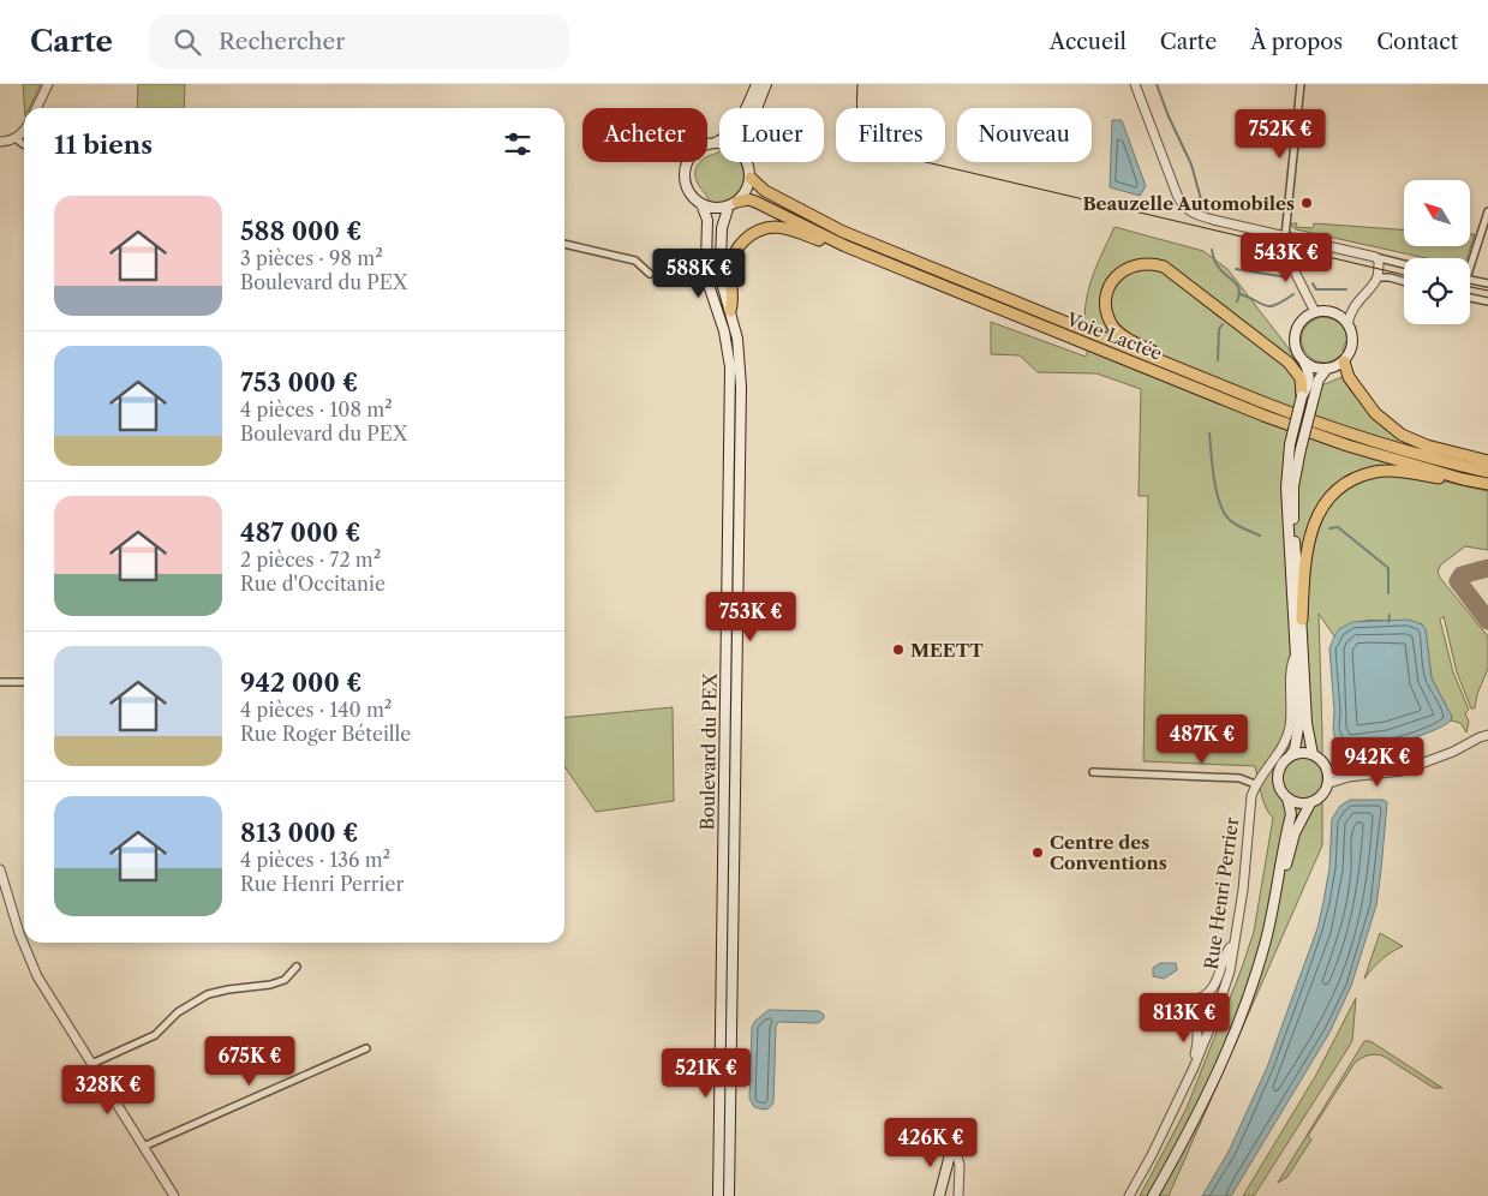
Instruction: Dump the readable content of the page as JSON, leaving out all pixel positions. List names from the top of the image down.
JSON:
{
  "streets": {
    "highway": ["Voie Lactée"],
    "main road": ["Boulevard du PEX"],
    "street": ["Rue Henri Perrier"]
  },
  "crossings": [
    ["Voie Lactée", "Boulevard du PEX"]
  ],
  "places": ["Beauzelle Automobiles", "MEETT", "Centre des Conventions"],
  "north": "top left",
  "page": {
    "header": "Carte",
    "search": "Rechercher",
    "nav": [
      "Accueil",
      "Carte",
      "À propos",
      "Contact"
    ],
    "chip": [
      "Acheter",
      "Louer",
      "Filtres",
      "Nouveau"
    ],
    "heading": "11 biens",
    "price": [
      "752K €",
      "543K €",
      "588K €",
      "753K €",
      "487K €",
      "942K €",
      "813K €",
      "675K €",
      "521K €",
      "328K €",
      "426K €"
    ],
    "list": [
      {
        "name": "588 000 €",
        "note": "3 pièces · 98 m² · Boulevard du PEX"
      },
      {
        "name": "753 000 €",
        "note": "4 pièces · 108 m² · Boulevard du PEX"
      },
      {
        "name": "487 000 €",
        "note": "2 pièces · 72 m² · Rue d'Occitanie"
      },
      {
        "name": "942 000 €",
        "note": "4 pièces · 140 m² · Rue Roger Béteille"
      },
      {
        "name": "813 000 €",
        "note": "4 pièces · 136 m² · Rue Henri Perrier"
      }
    ]
  }
}
